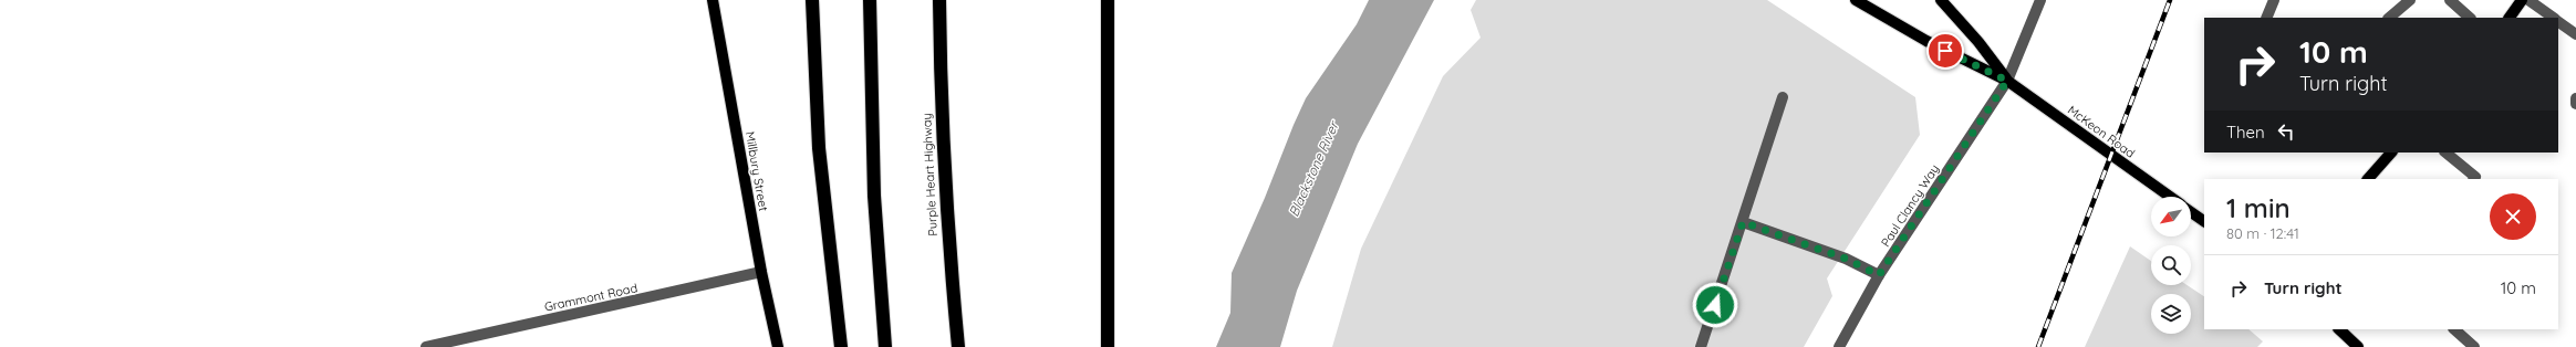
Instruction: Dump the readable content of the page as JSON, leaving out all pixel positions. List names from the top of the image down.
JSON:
{
  "streets": {
    "highway": ["Purple Heart Highway"],
    "main road": ["McKeon Road", "Millbury Street"],
    "street": ["Paul Clancy Way", "Grammont Road"]
  },
  "crossings": [
    ["McKeon Road", "Paul Clancy Way"],
    ["Millbury Street", "Grammont Road"]
  ],
  "water": ["Blackstone River"],
  "north": "bottom left",
  "page": {
    "turn": ["10 m", "Turn right"],
    "then": "Then",
    "heading": ["1 min", "80 m · 12:41"],
    "list": [
      {
        "name": "Turn right",
        "value": "10 m"
      }
    ]
  }
}
